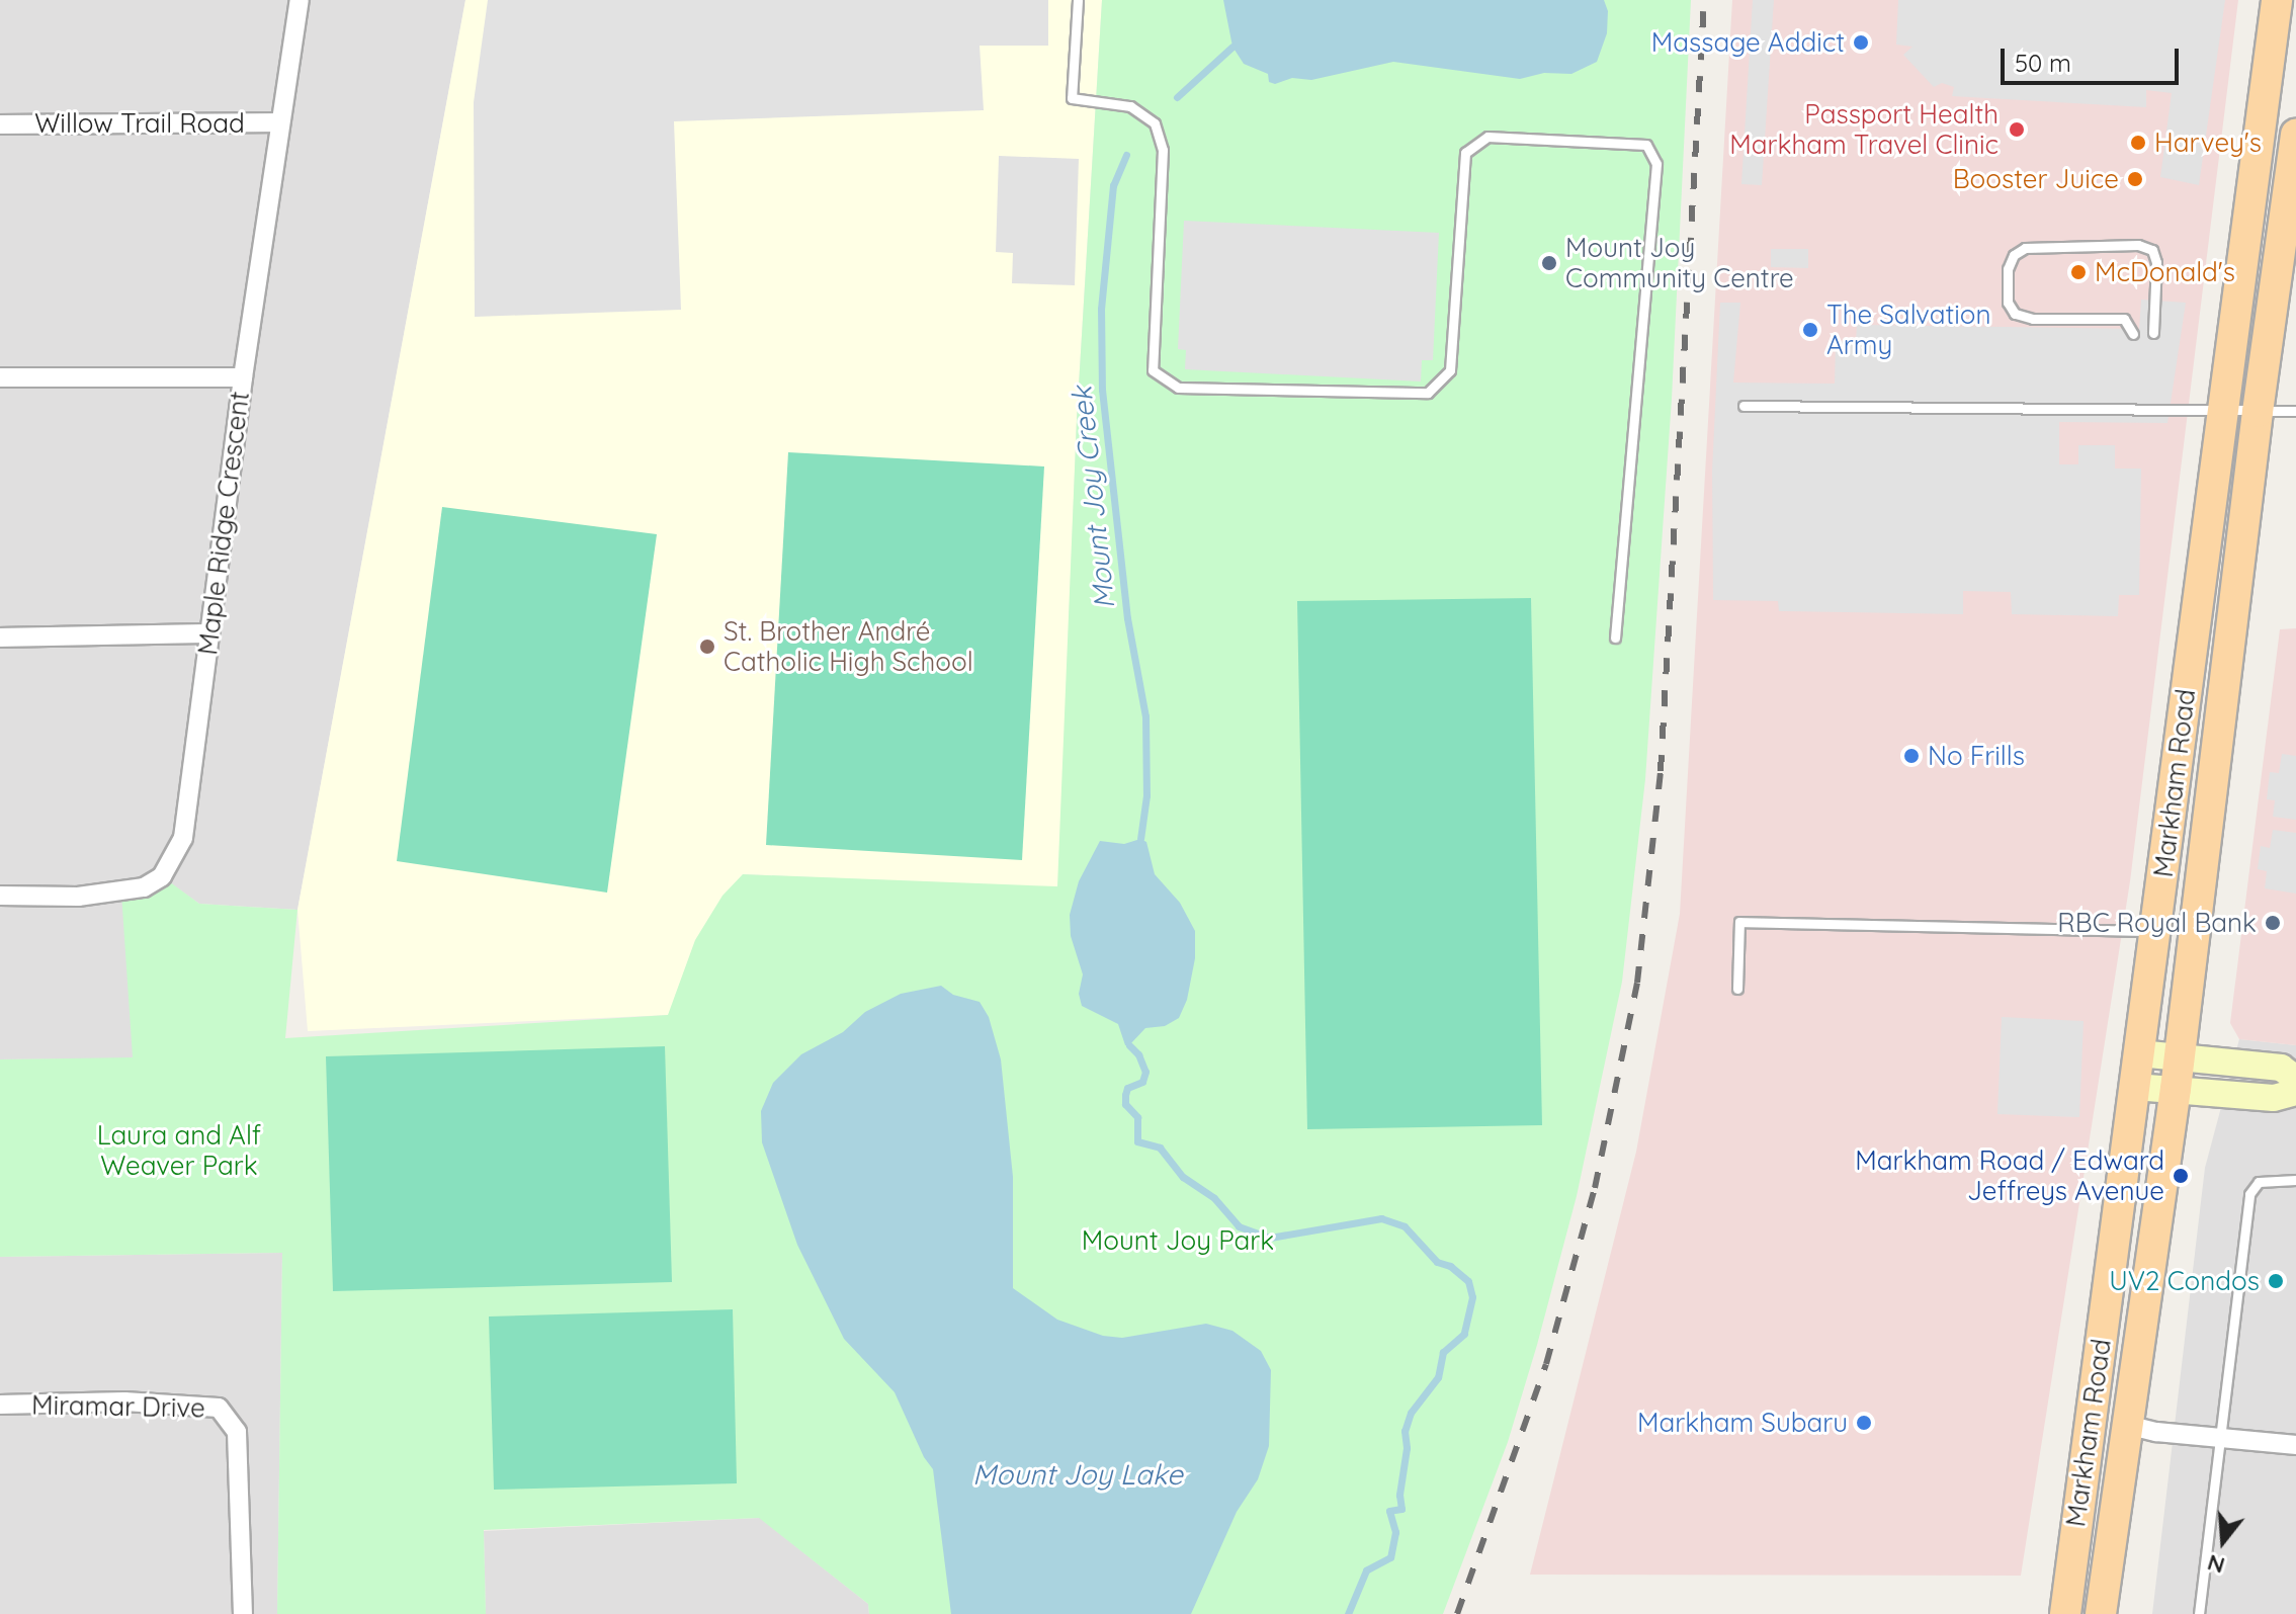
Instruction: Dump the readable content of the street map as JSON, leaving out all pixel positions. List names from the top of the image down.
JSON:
{
  "streets": {
    "main road": ["Markham Road"],
    "street": ["Willow Trail Road", "Maple Ridge Crescent", "Miramar Drive"]
  },
  "crossings": [
    ["Willow Trail Road", "Maple Ridge Crescent"]
  ],
  "water": ["Mount Joy Creek", "Mount Joy Lake"],
  "parks": ["Laura and Alf Weaver Park", "Mount Joy Park"],
  "places": [
    "Massage Addict",
    "Passport Health Markham Travel Clinic",
    "Harvey's",
    "Booster Juice",
    "Mount Joy Community Centre",
    "McDonald's",
    "The Salvation Army",
    "St. Brother André Catholic High School",
    "No Frills",
    "RBC Royal Bank",
    "Markham Road / Edward Jeffreys Avenue",
    "UV2 Condos",
    "Markham Subaru"
  ],
  "scale_bar": "50 m",
  "north": "bottom"
}
